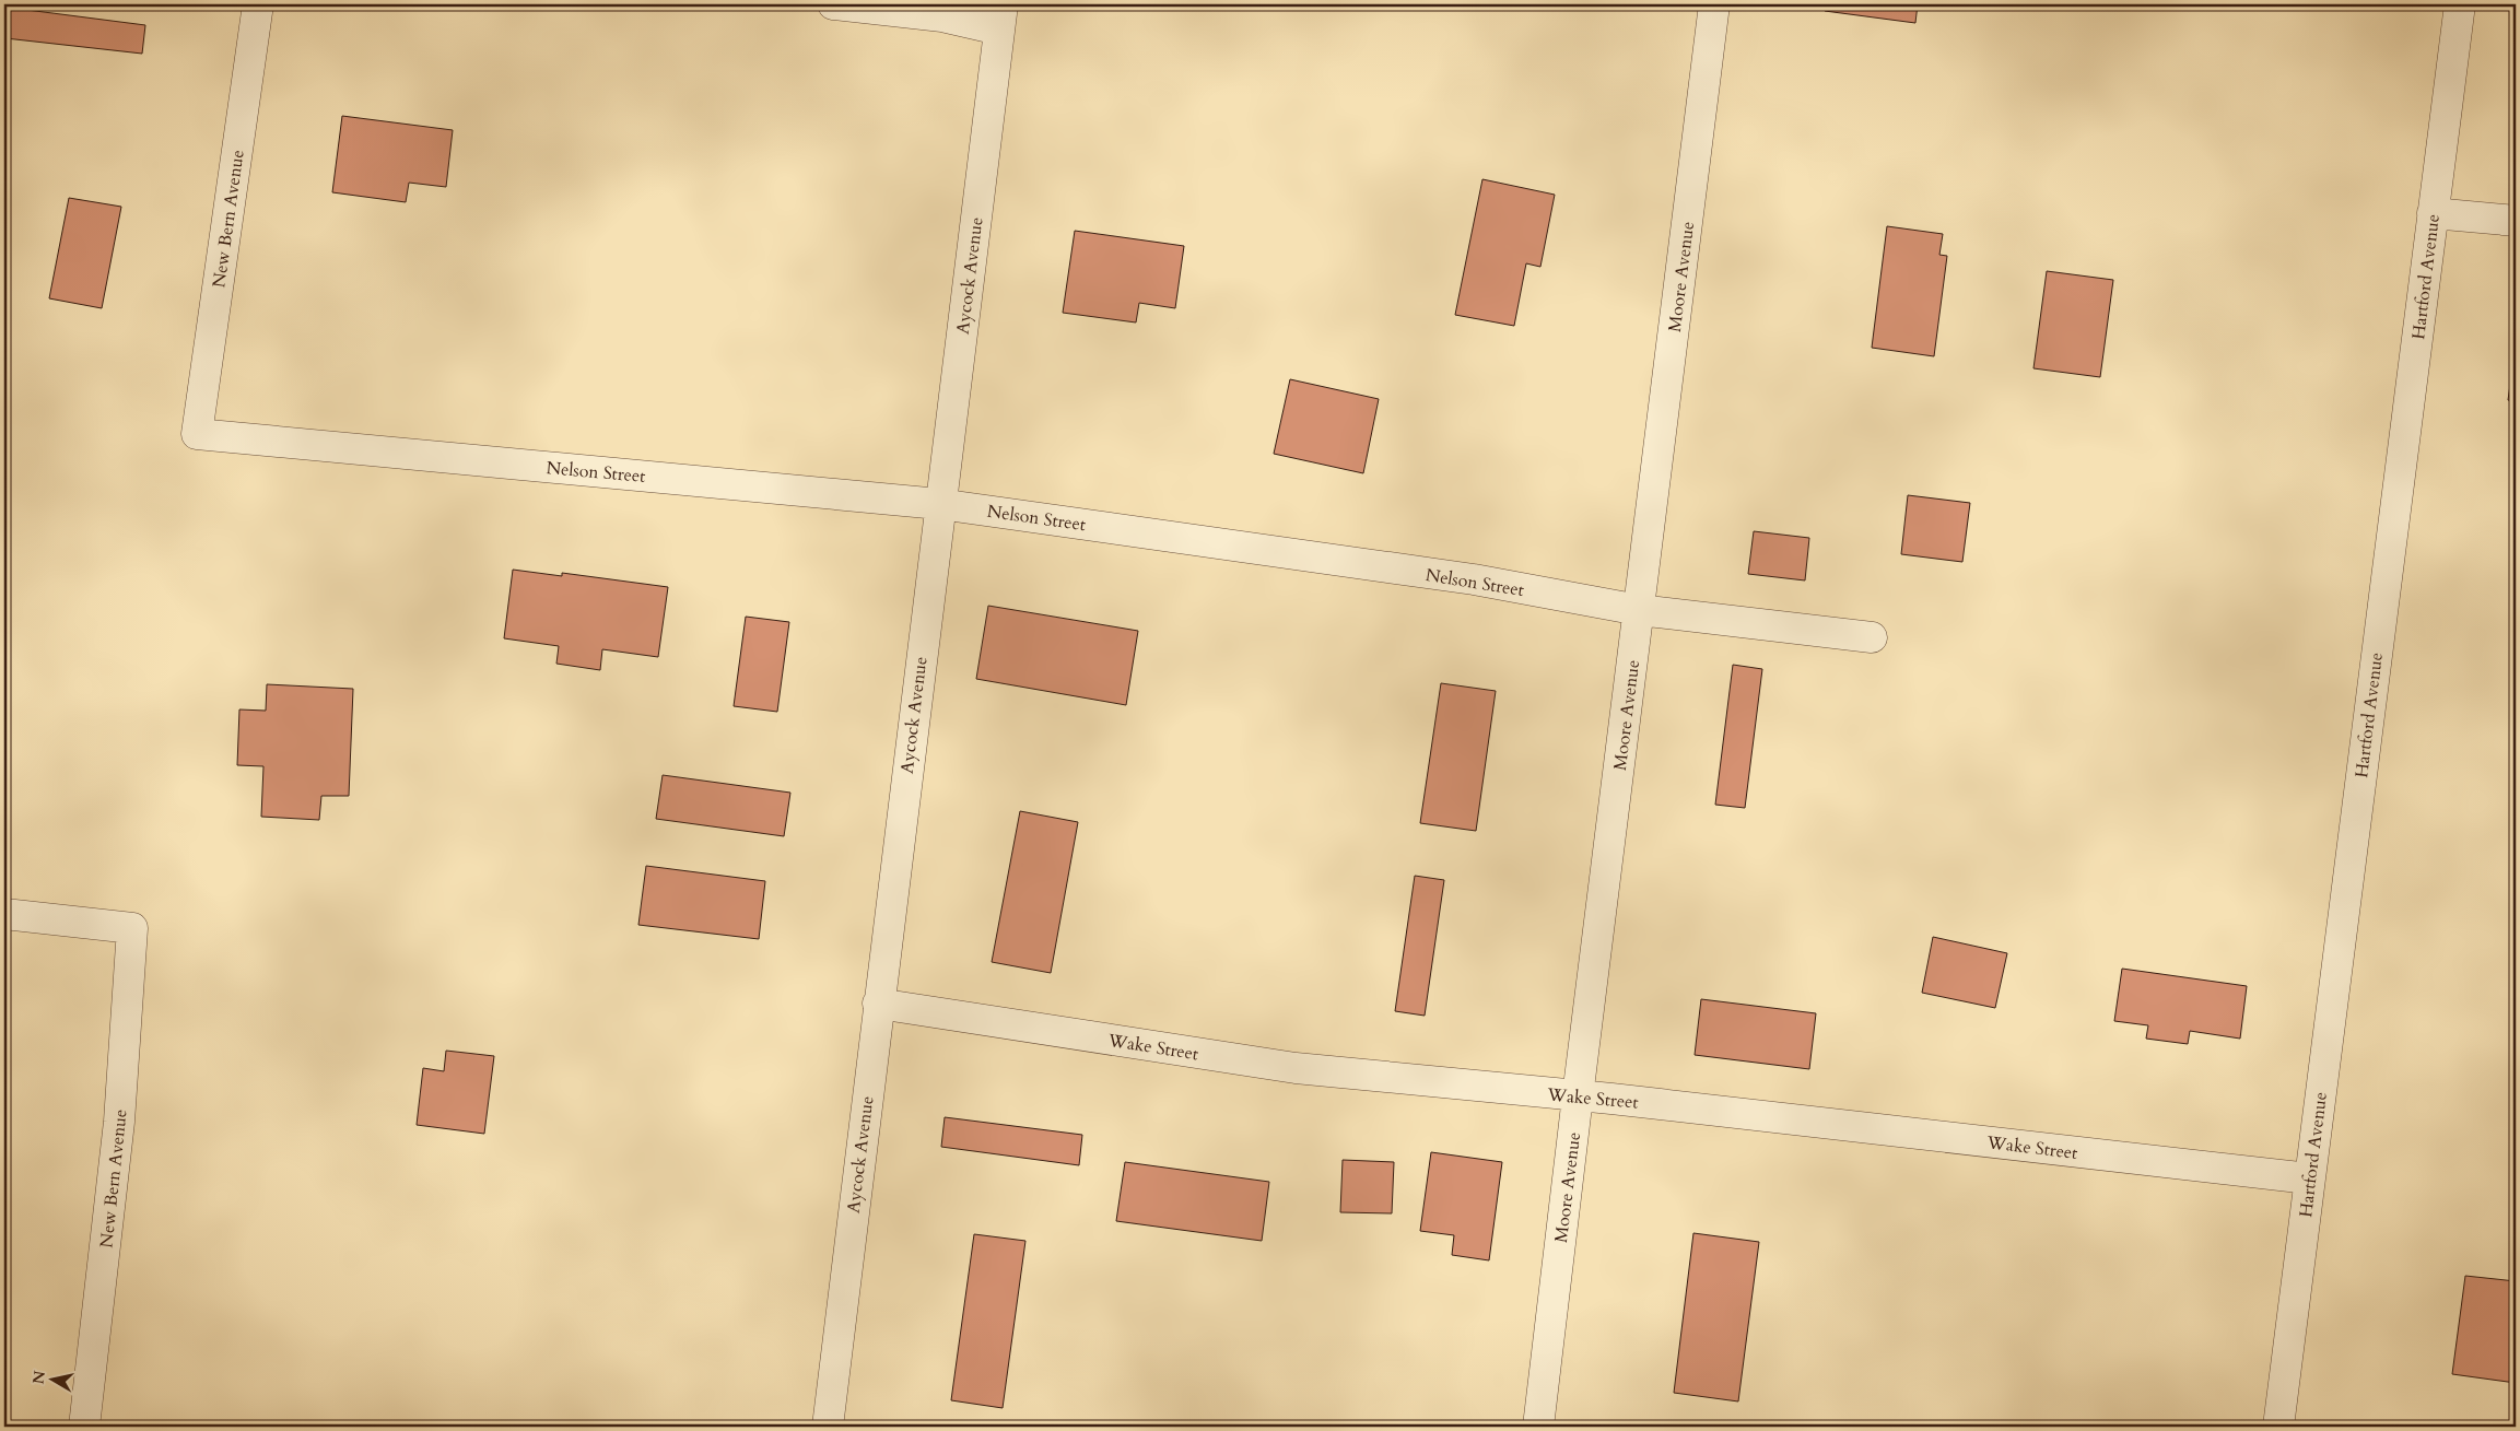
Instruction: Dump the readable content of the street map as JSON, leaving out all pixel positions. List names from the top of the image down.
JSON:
{
  "streets": {
    "street": [
      "New Bern Avenue",
      "Aycock Avenue",
      "Moore Avenue",
      "Hartford Avenue",
      "Nelson Street",
      "Wake Street"
    ]
  },
  "crossings": [
    ["New Bern Avenue", "Nelson Street"],
    ["Aycock Avenue", "Nelson Street"],
    ["Aycock Avenue", "Wake Street"],
    ["Moore Avenue", "Nelson Street"],
    ["Moore Avenue", "Wake Street"],
    ["Hartford Avenue", "Wake Street"]
  ],
  "north": "left"
}
